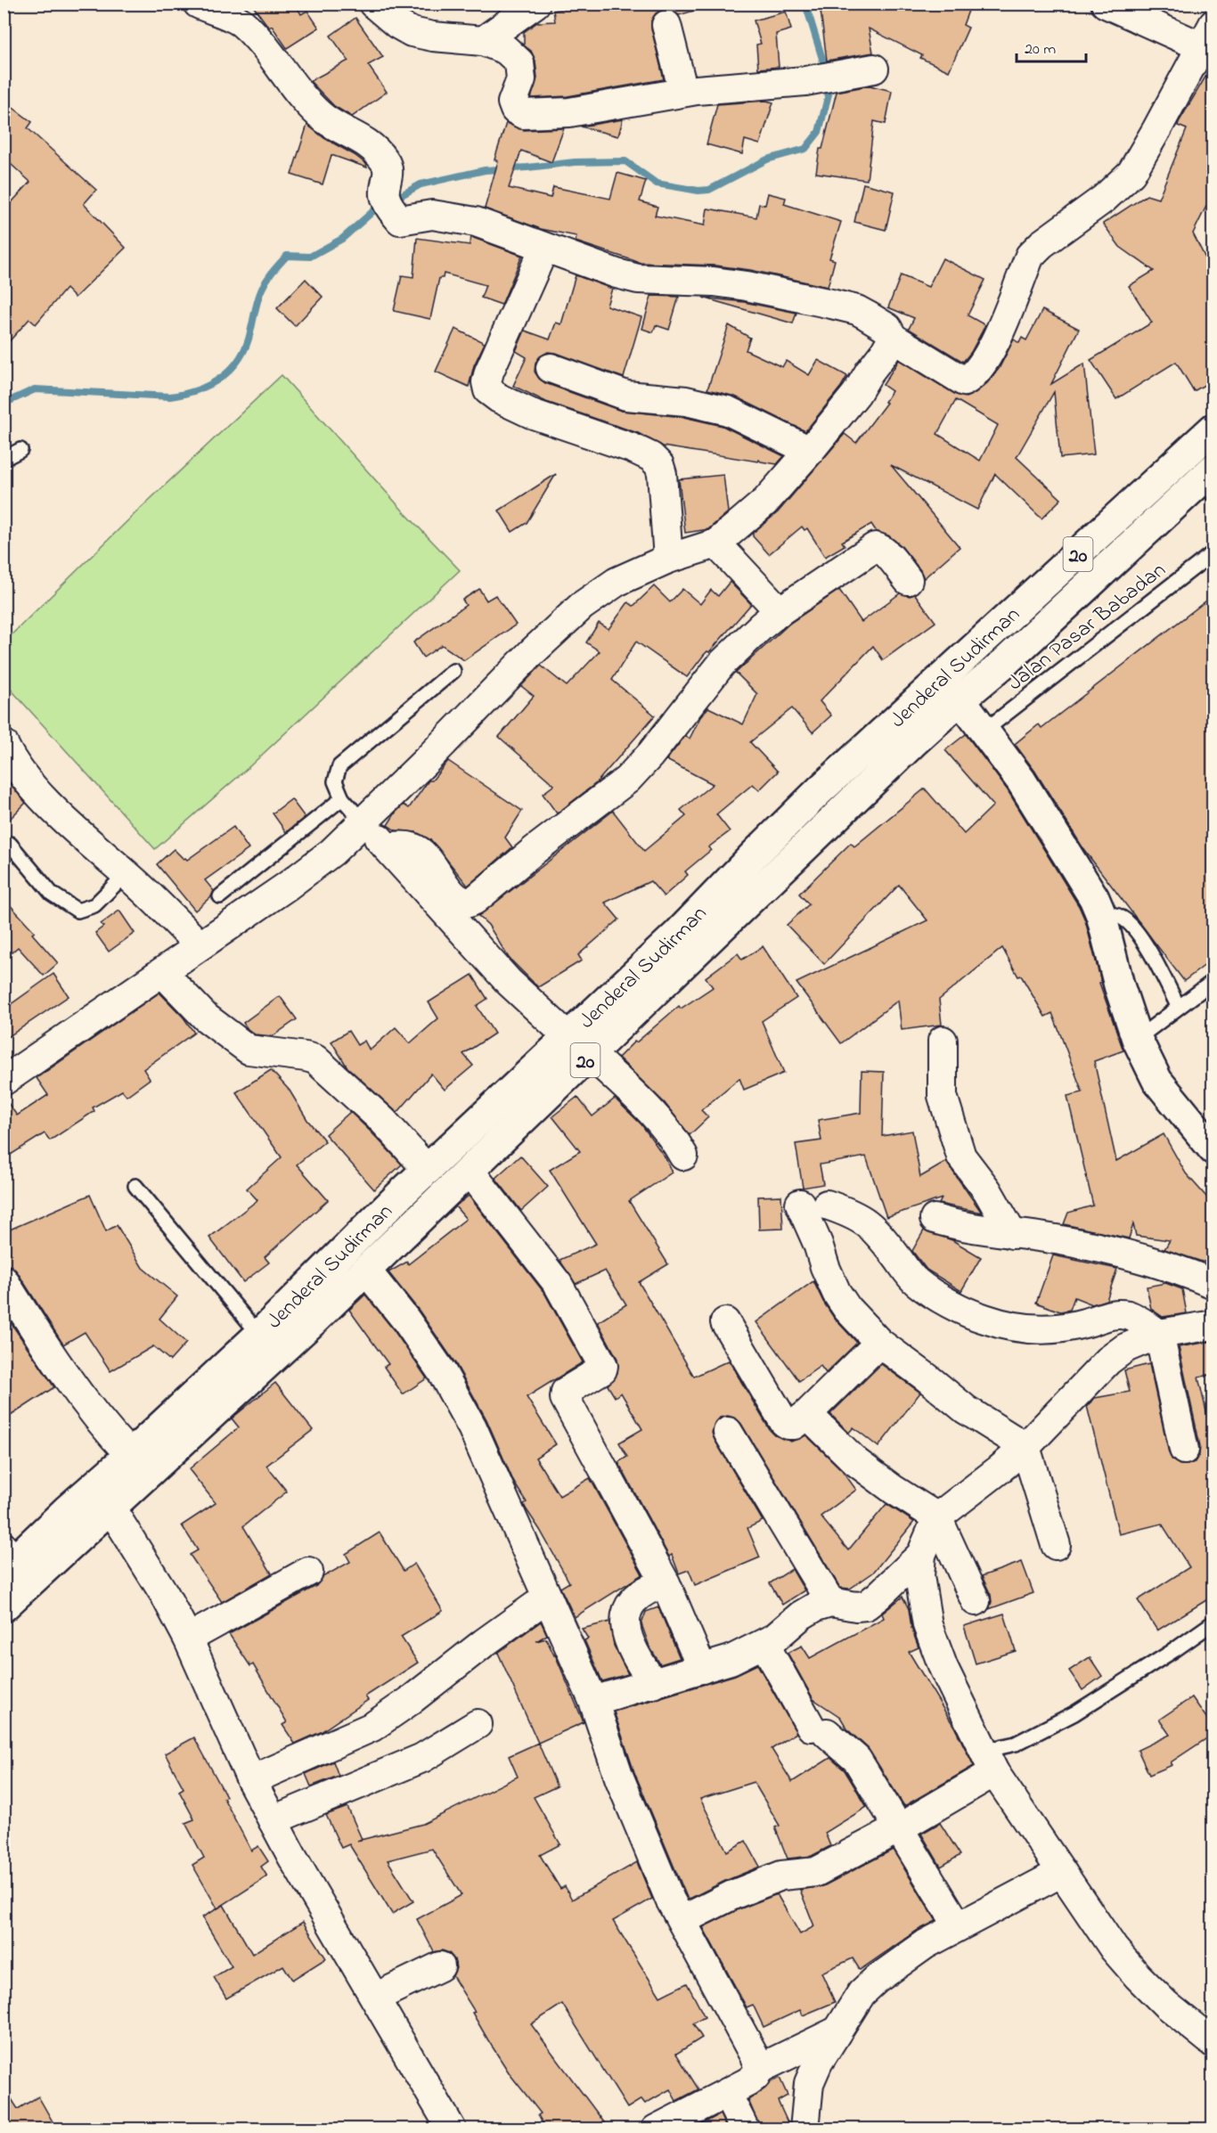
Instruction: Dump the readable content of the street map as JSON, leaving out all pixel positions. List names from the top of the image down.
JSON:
{
  "streets": {
    "main road": ["20", "Jenderal Sudirman"],
    "lane": ["Jalan Pasar Babadan"]
  },
  "scale_bar": "20 m"
}
